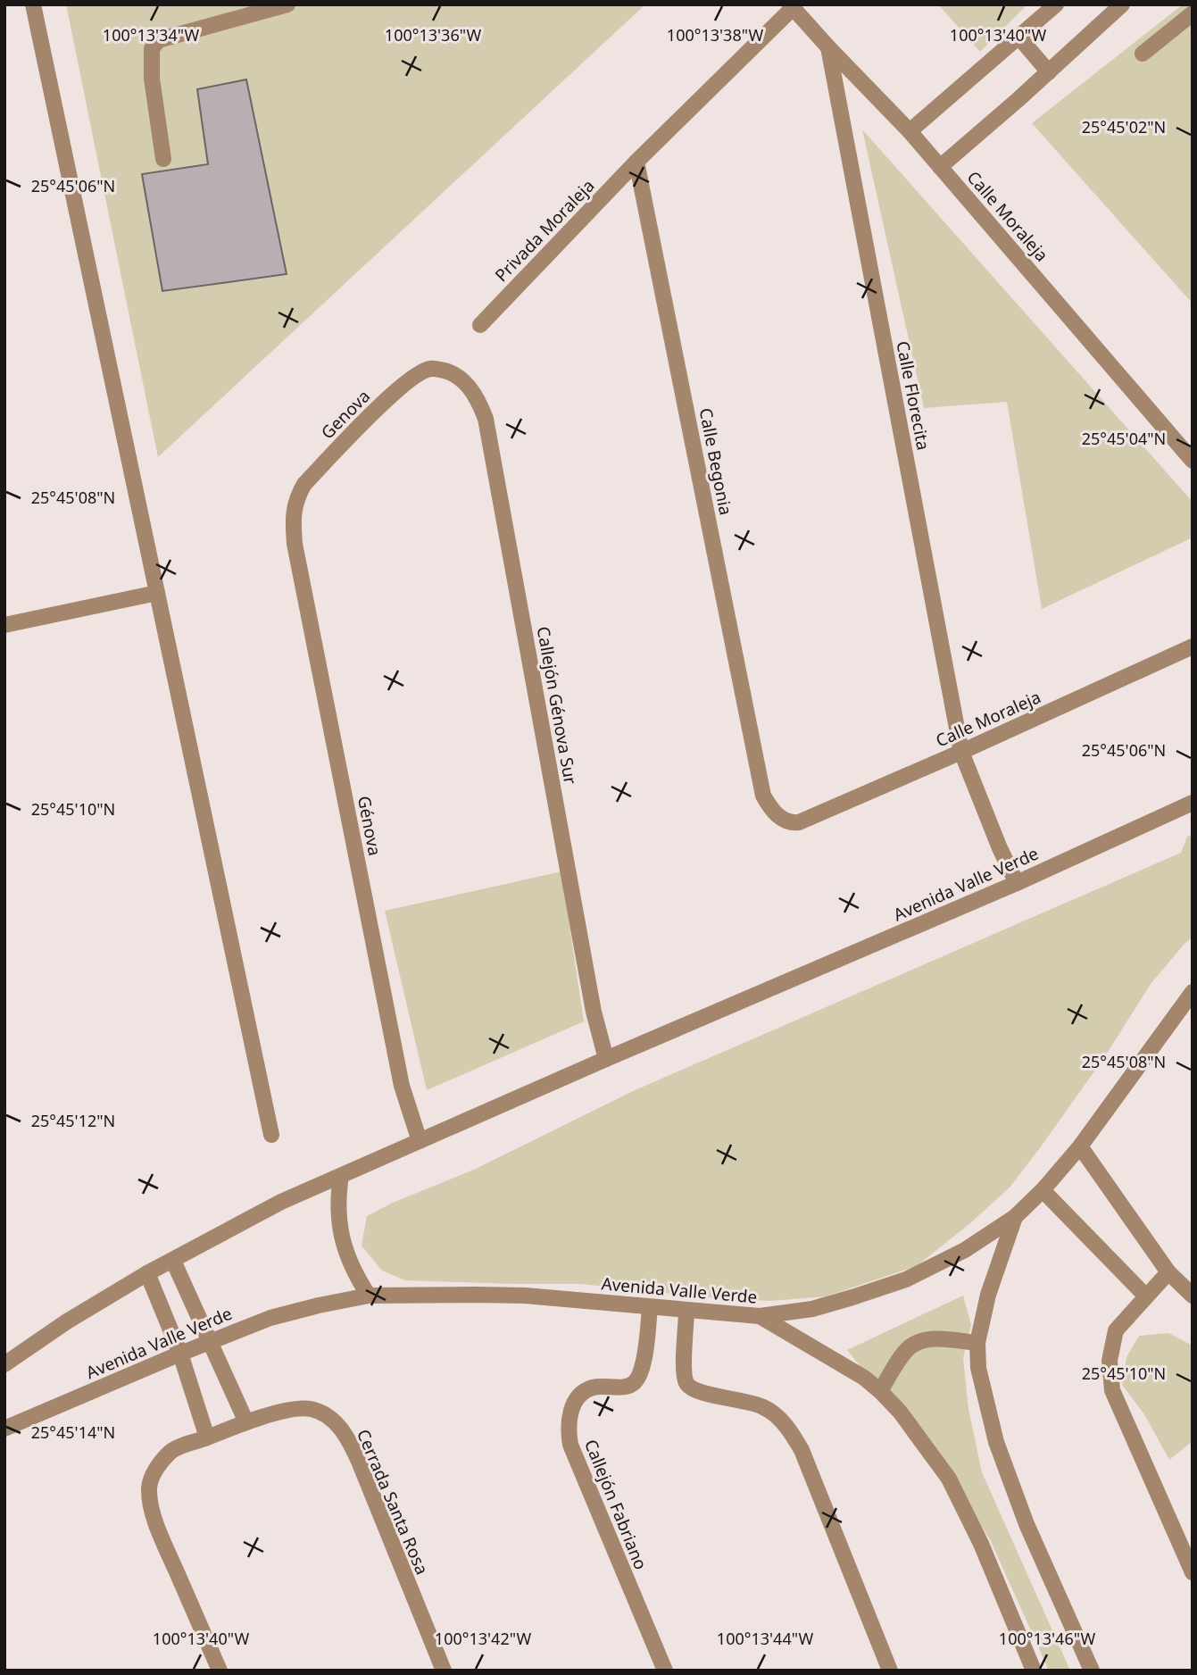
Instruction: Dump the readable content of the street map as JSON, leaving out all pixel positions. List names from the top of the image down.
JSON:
{
  "streets": {
    "street": [
      "Calle Moraleja",
      "Privada Moraleja",
      "Calle Florecita",
      "Genova",
      "Calle Begonia",
      "Callejón Génova Sur",
      "Génova",
      "Avenida Valle Verde",
      "Cerrada Santa Rosa",
      "Callejón Fabriano"
    ]
  },
  "crossings": [
    ["Calle Moraleja", "Privada Moraleja"],
    ["Calle Moraleja", "Calle Florecita"],
    ["Calle Moraleja", "Calle Begonia"],
    ["Privada Moraleja", "Calle Begonia"],
    ["Calle Florecita", "Avenida Valle Verde"],
    ["Genova", "Callejón Génova Sur"],
    ["Genova", "Génova"],
    ["Callejón Génova Sur", "Avenida Valle Verde"],
    ["Génova", "Avenida Valle Verde"],
    ["Avenida Valle Verde", "Callejón Fabriano"]
  ],
  "coordinates": [
    "100°13'34\"W",
    "100°13'36\"W",
    "100°13'38\"W",
    "100°13'40\"W",
    "25°45'02\"N",
    "25°45'06\"N",
    "25°45'04\"N",
    "25°45'08\"N",
    "25°45'10\"N",
    "25°45'12\"N",
    "25°45'14\"N",
    "100°13'42\"W",
    "100°13'44\"W",
    "100°13'46\"W"
  ]
}
